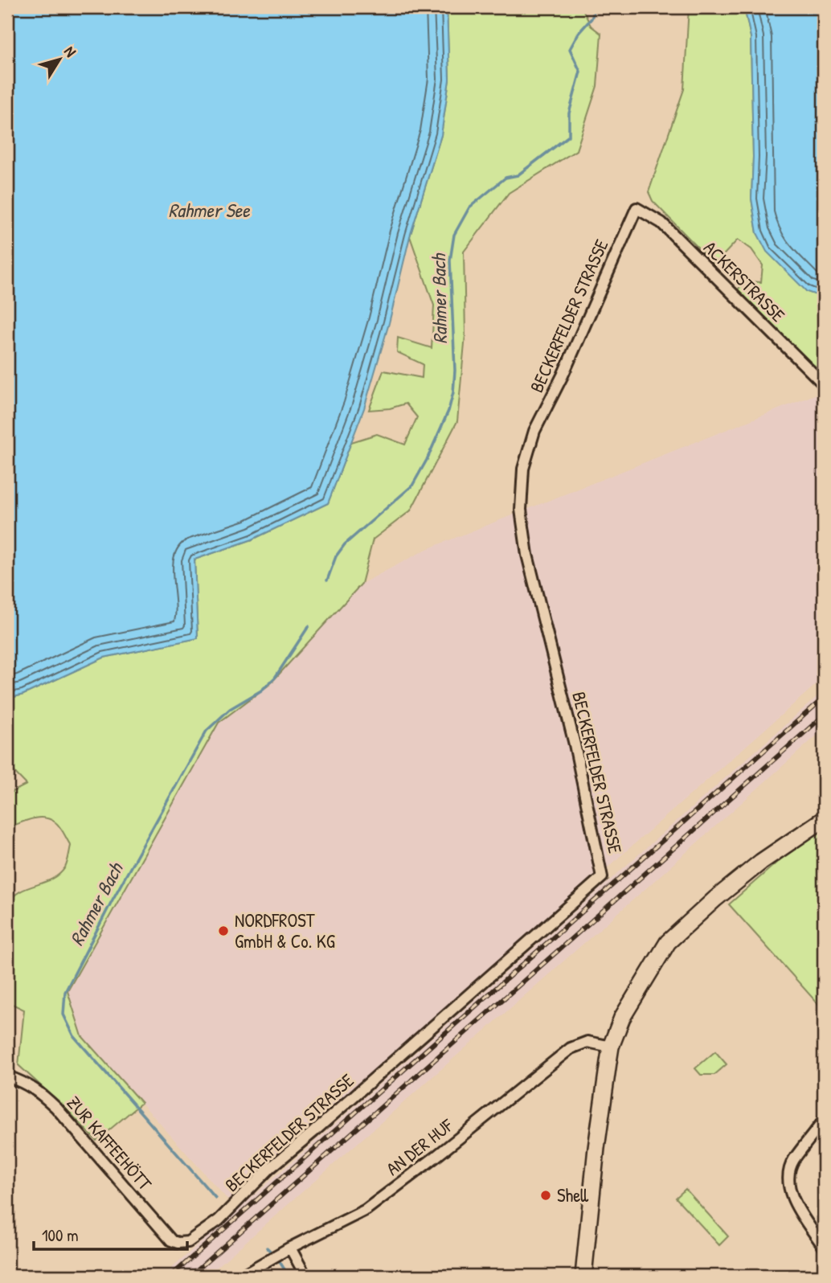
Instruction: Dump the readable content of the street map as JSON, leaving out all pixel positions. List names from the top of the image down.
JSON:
{
  "streets": {
    "street": [
      "ACKERSTRASSE",
      "BECKERFELDER STRASSE",
      "ZUR KAFFEEHÖTT",
      "AN DER HUF"
    ]
  },
  "crossings": [
    ["ACKERSTRASSE", "BECKERFELDER STRASSE"],
    ["BECKERFELDER STRASSE", "ZUR KAFFEEHÖTT"]
  ],
  "water": ["Rahmer See", "Rahmer Bach"],
  "places": ["NORDFROST GmbH & Co. KG", "Shell"],
  "scale_bar": "100 m",
  "north": "top right"
}
